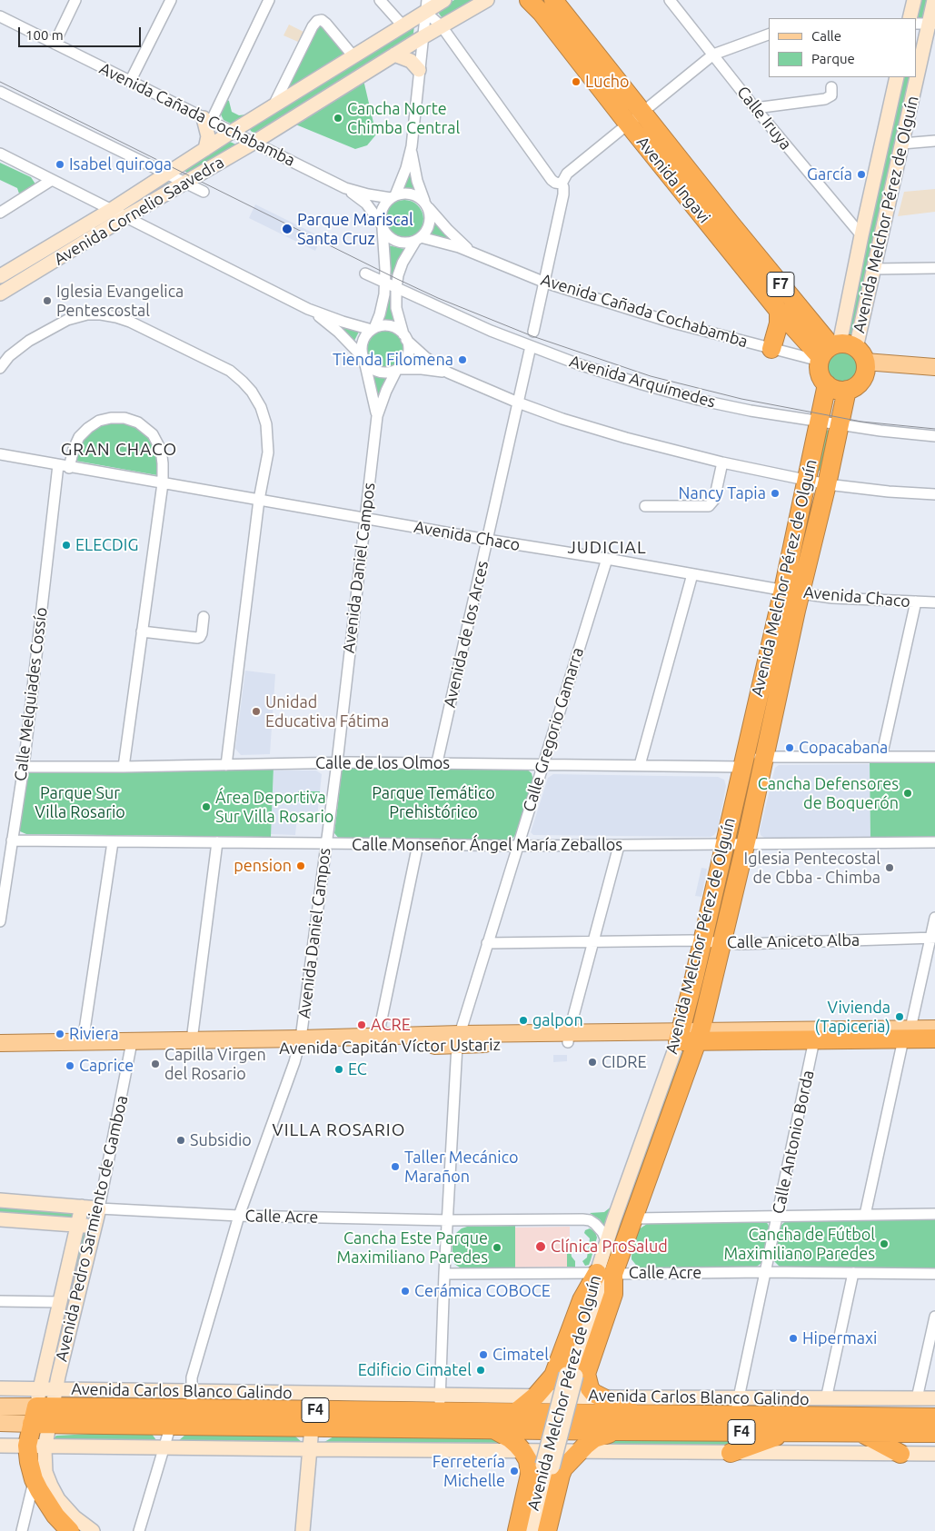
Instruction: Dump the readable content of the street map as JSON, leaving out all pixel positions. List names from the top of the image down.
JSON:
{
  "streets": {
    "highway": [
      "Avenida Ingavi",
      "Avenida Melchor Pérez de Olguín",
      "F7",
      "Avenida Capitán Víctor Ustariz",
      "Avenida Pedro Sarmiento de Gamboa",
      "Avenida Carlos Blanco Galindo",
      "F4"
    ],
    "main road": ["Avenida Cañada Cochabamba"],
    "street": [
      "Calle Iruya",
      "Avenida Cornelio Saavedra",
      "Avenida Arquímedes",
      "Avenida Chaco",
      "Avenida Daniel Campos",
      "Avenida de los Arces",
      "Calle Melquiades Cossío",
      "Calle Gregorio Gamarra",
      "Calle de los Olmos",
      "Calle Monseñor Ángel María Zeballos",
      "Calle Aniceto Alba",
      "Calle Antonio Borda",
      "Calle Acre"
    ]
  },
  "crossings": [
    ["Avenida Cañada Cochabamba", "Avenida Ingavi"],
    ["Avenida Cañada Cochabamba", "Avenida Cornelio Saavedra"],
    ["Avenida Cañada Cochabamba", "Avenida Melchor Pérez de Olguín"],
    ["Calle Iruya", "Avenida Melchor Pérez de Olguín"],
    ["Avenida Ingavi", "Avenida Melchor Pérez de Olguín"],
    ["Avenida Melchor Pérez de Olguín", "Avenida Arquímedes"],
    ["Avenida Melchor Pérez de Olguín", "Avenida Chaco"],
    ["Avenida Melchor Pérez de Olguín", "Calle de los Olmos"],
    ["Avenida Melchor Pérez de Olguín", "Calle Monseñor Ángel María Zeballos"],
    ["Avenida Melchor Pérez de Olguín", "Calle Aniceto Alba"],
    ["Avenida Melchor Pérez de Olguín", "Avenida Capitán Víctor Ustariz"],
    ["Avenida Melchor Pérez de Olguín", "Calle Acre"],
    ["Avenida Arquímedes", "Avenida de los Arces"],
    ["Avenida Chaco", "Avenida Daniel Campos"],
    ["Avenida Chaco", "Avenida de los Arces"],
    ["Avenida Chaco", "Calle Melquiades Cossío"],
    ["Avenida Chaco", "Calle Gregorio Gamarra"],
    ["Avenida Daniel Campos", "Calle de los Olmos"],
    ["Avenida Daniel Campos", "Calle Monseñor Ángel María Zeballos"],
    ["Avenida Daniel Campos", "Avenida Capitán Víctor Ustariz"],
    ["Avenida Daniel Campos", "Calle Acre"],
    ["Avenida Daniel Campos", "Avenida Carlos Blanco Galindo"],
    ["Avenida de los Arces", "Calle de los Olmos"],
    ["Calle Melquiades Cossío", "Calle de los Olmos"],
    ["Calle Melquiades Cossío", "Calle Monseñor Ángel María Zeballos"],
    ["Calle Gregorio Gamarra", "Calle de los Olmos"],
    ["Calle Gregorio Gamarra", "Calle Monseñor Ángel María Zeballos"],
    ["Calle Gregorio Gamarra", "Calle Aniceto Alba"],
    ["Calle Gregorio Gamarra", "Avenida Capitán Víctor Ustariz"],
    ["Calle Gregorio Gamarra", "Calle Acre"],
    ["Calle Gregorio Gamarra", "Avenida Carlos Blanco Galindo"],
    ["Avenida Capitán Víctor Ustariz", "Calle Antonio Borda"],
    ["Avenida Capitán Víctor Ustariz", "Avenida Pedro Sarmiento de Gamboa"],
    ["Calle Antonio Borda", "Calle Acre"],
    ["Calle Antonio Borda", "Avenida Carlos Blanco Galindo"],
    ["Calle Acre", "Avenida Pedro Sarmiento de Gamboa"],
    ["Avenida Pedro Sarmiento de Gamboa", "Avenida Carlos Blanco Galindo"],
    ["Avenida Carlos Blanco Galindo", "F4"]
  ],
  "districts": ["GRAN CHACO", "JUDICIAL", "VILLA ROSARIO"],
  "parks": ["Parque Sur Villa Rosario", "Parque Temático Prehistórico"],
  "places": [
    "Lucho",
    "Cancha Norte Chimba Central",
    "Isabel quiroga",
    "García",
    "Parque Mariscal Santa Cruz",
    "Iglesia Evangelica Pentescostal",
    "Tienda Filomena",
    "Nancy Tapia",
    "ELECDIG",
    "Unidad Educativa Fátima",
    "Copacabana",
    "Cancha Defensores de Boquerón",
    "Área Deportiva Sur Villa Rosario",
    "pension",
    "Iglesia Pentecostal de Cbba - Chimba",
    "Vivienda (Tapiceria)",
    "galpon",
    "ACRE",
    "Riviera",
    "CIDRE",
    "Capilla Virgen del Rosario",
    "Caprice",
    "EC",
    "Subsidio",
    "Taller Mecánico Marañon",
    "Cancha de Fútbol Maximiliano Paredes",
    "Clínica ProSalud",
    "Cancha Este Parque Maximiliano Paredes",
    "Cerámica COBOCE",
    "Hipermaxi",
    "Cimatel",
    "Edificio Cimatel",
    "Ferretería Michelle"
  ],
  "legend": ["Calle", "Parque"],
  "scale_bar": "100 m"
}
